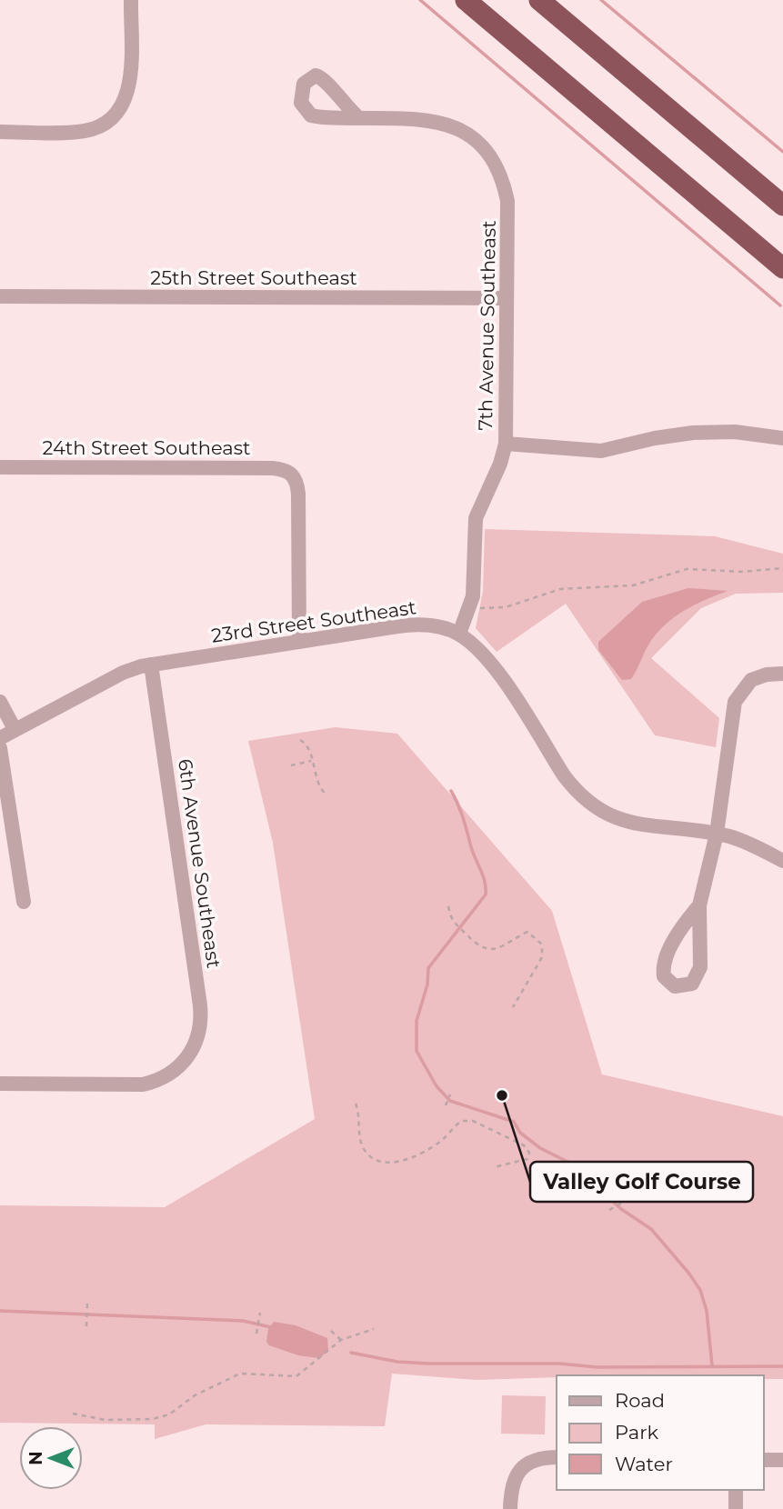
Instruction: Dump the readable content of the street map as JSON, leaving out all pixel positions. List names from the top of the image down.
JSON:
{
  "streets": {
    "street": [
      "25th Street Southeast",
      "7th Avenue Southeast",
      "24th Street Southeast",
      "23rd Street Southeast",
      "6th Avenue Southeast"
    ]
  },
  "crossings": [
    ["25th Street Southeast", "7th Avenue Southeast"],
    ["7th Avenue Southeast", "23rd Street Southeast"],
    ["24th Street Southeast", "23rd Street Southeast"],
    ["23rd Street Southeast", "6th Avenue Southeast"]
  ],
  "places": ["Valley Golf Course"],
  "legend": ["Road", "Park", "Water"],
  "north": "left"
}
